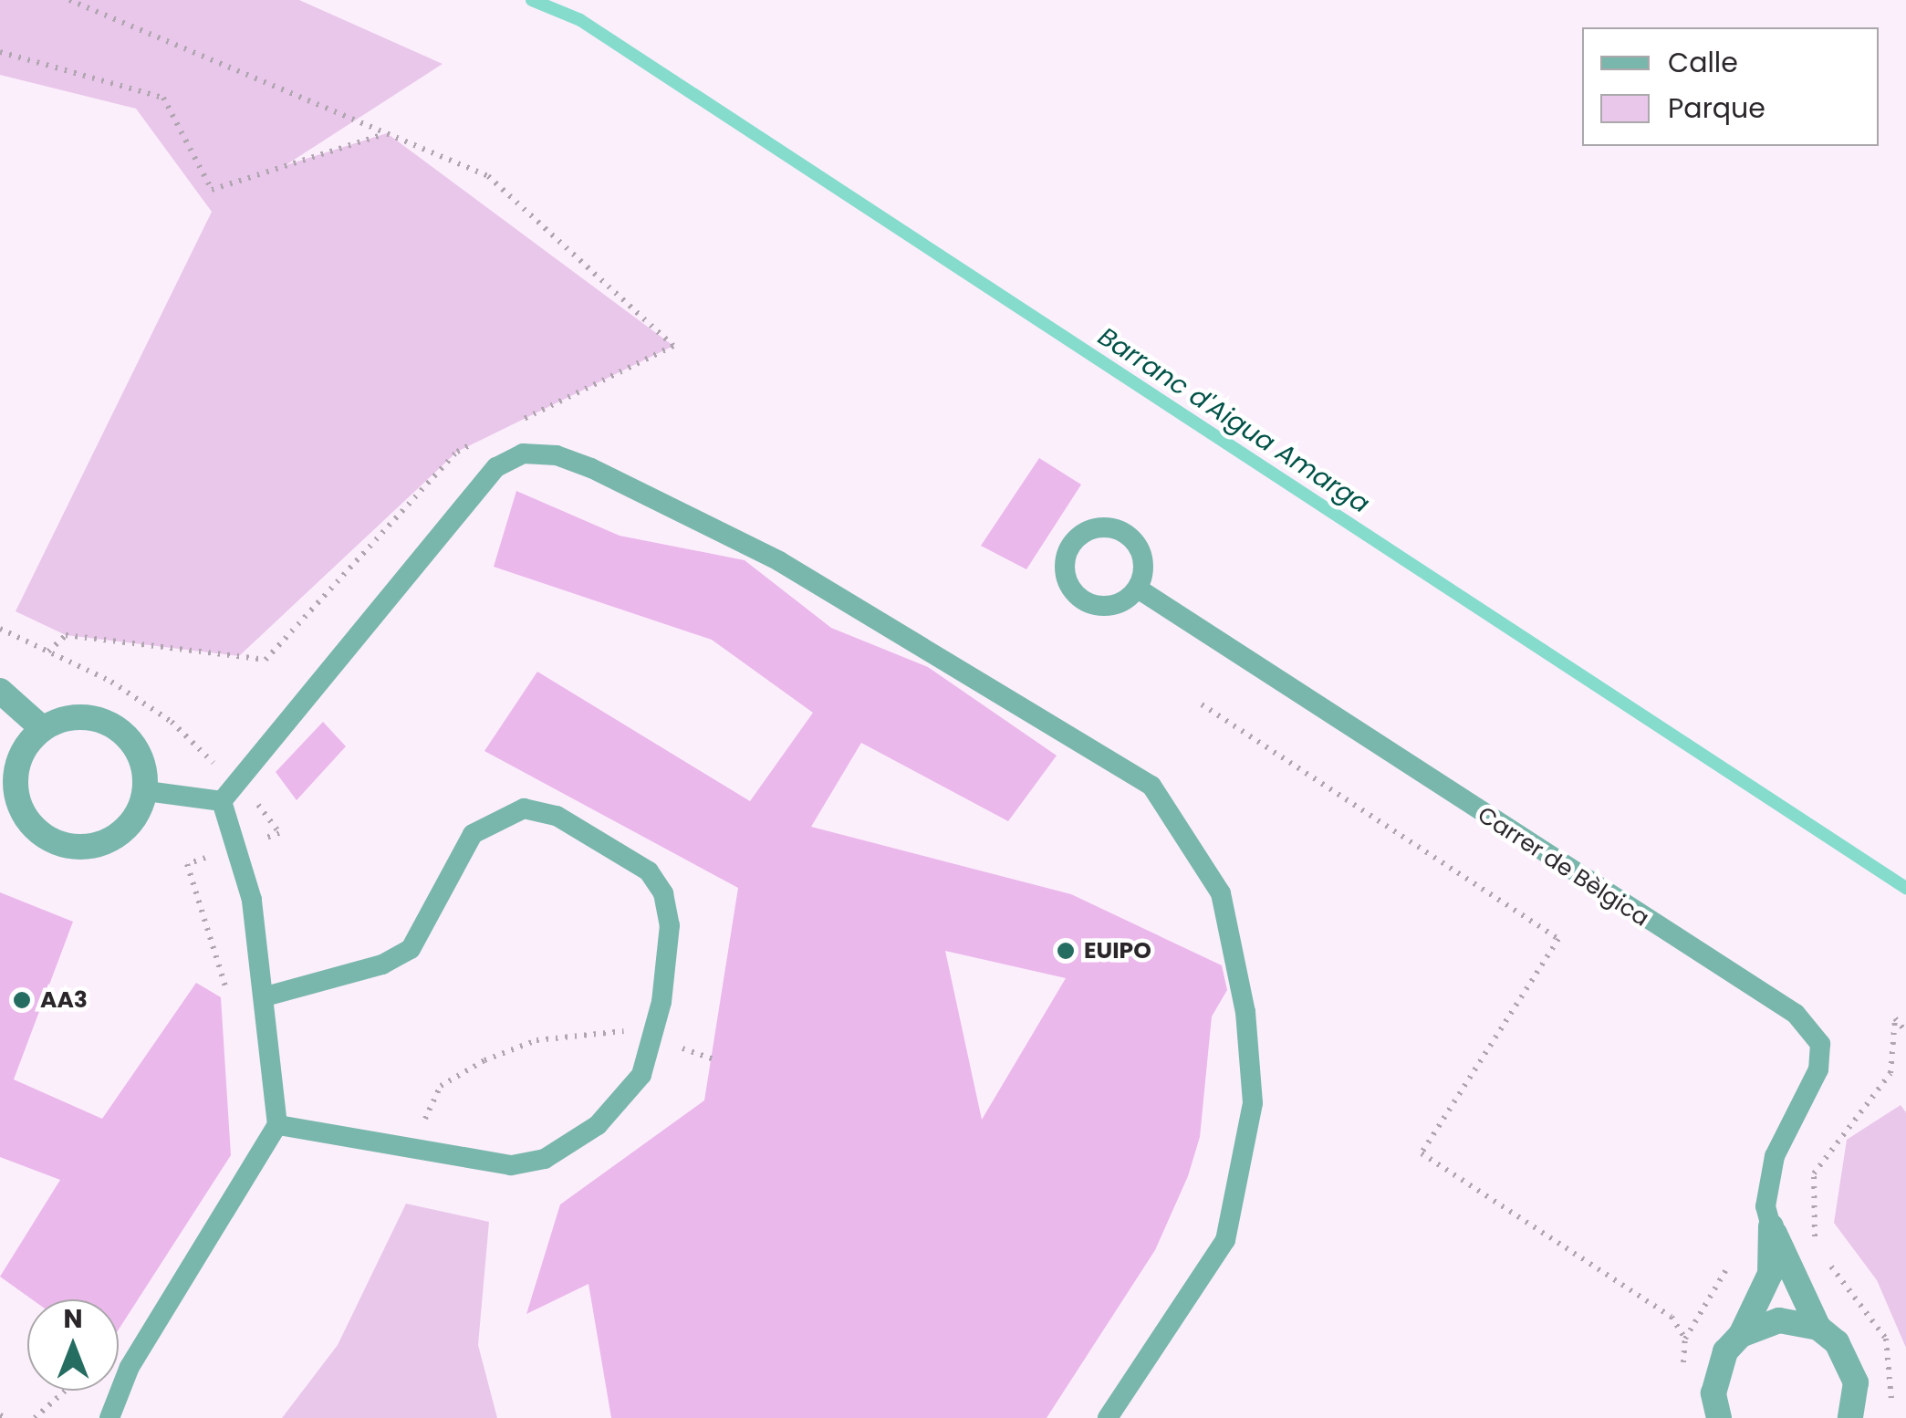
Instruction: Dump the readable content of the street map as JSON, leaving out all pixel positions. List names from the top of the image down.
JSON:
{
  "streets": {
    "street": ["Carrer de Bèlgica"]
  },
  "water": ["Barranc d'Aigua Amarga"],
  "places": ["EUIPO", "AA3"],
  "legend": ["Calle", "Parque"],
  "north": "top"
}
